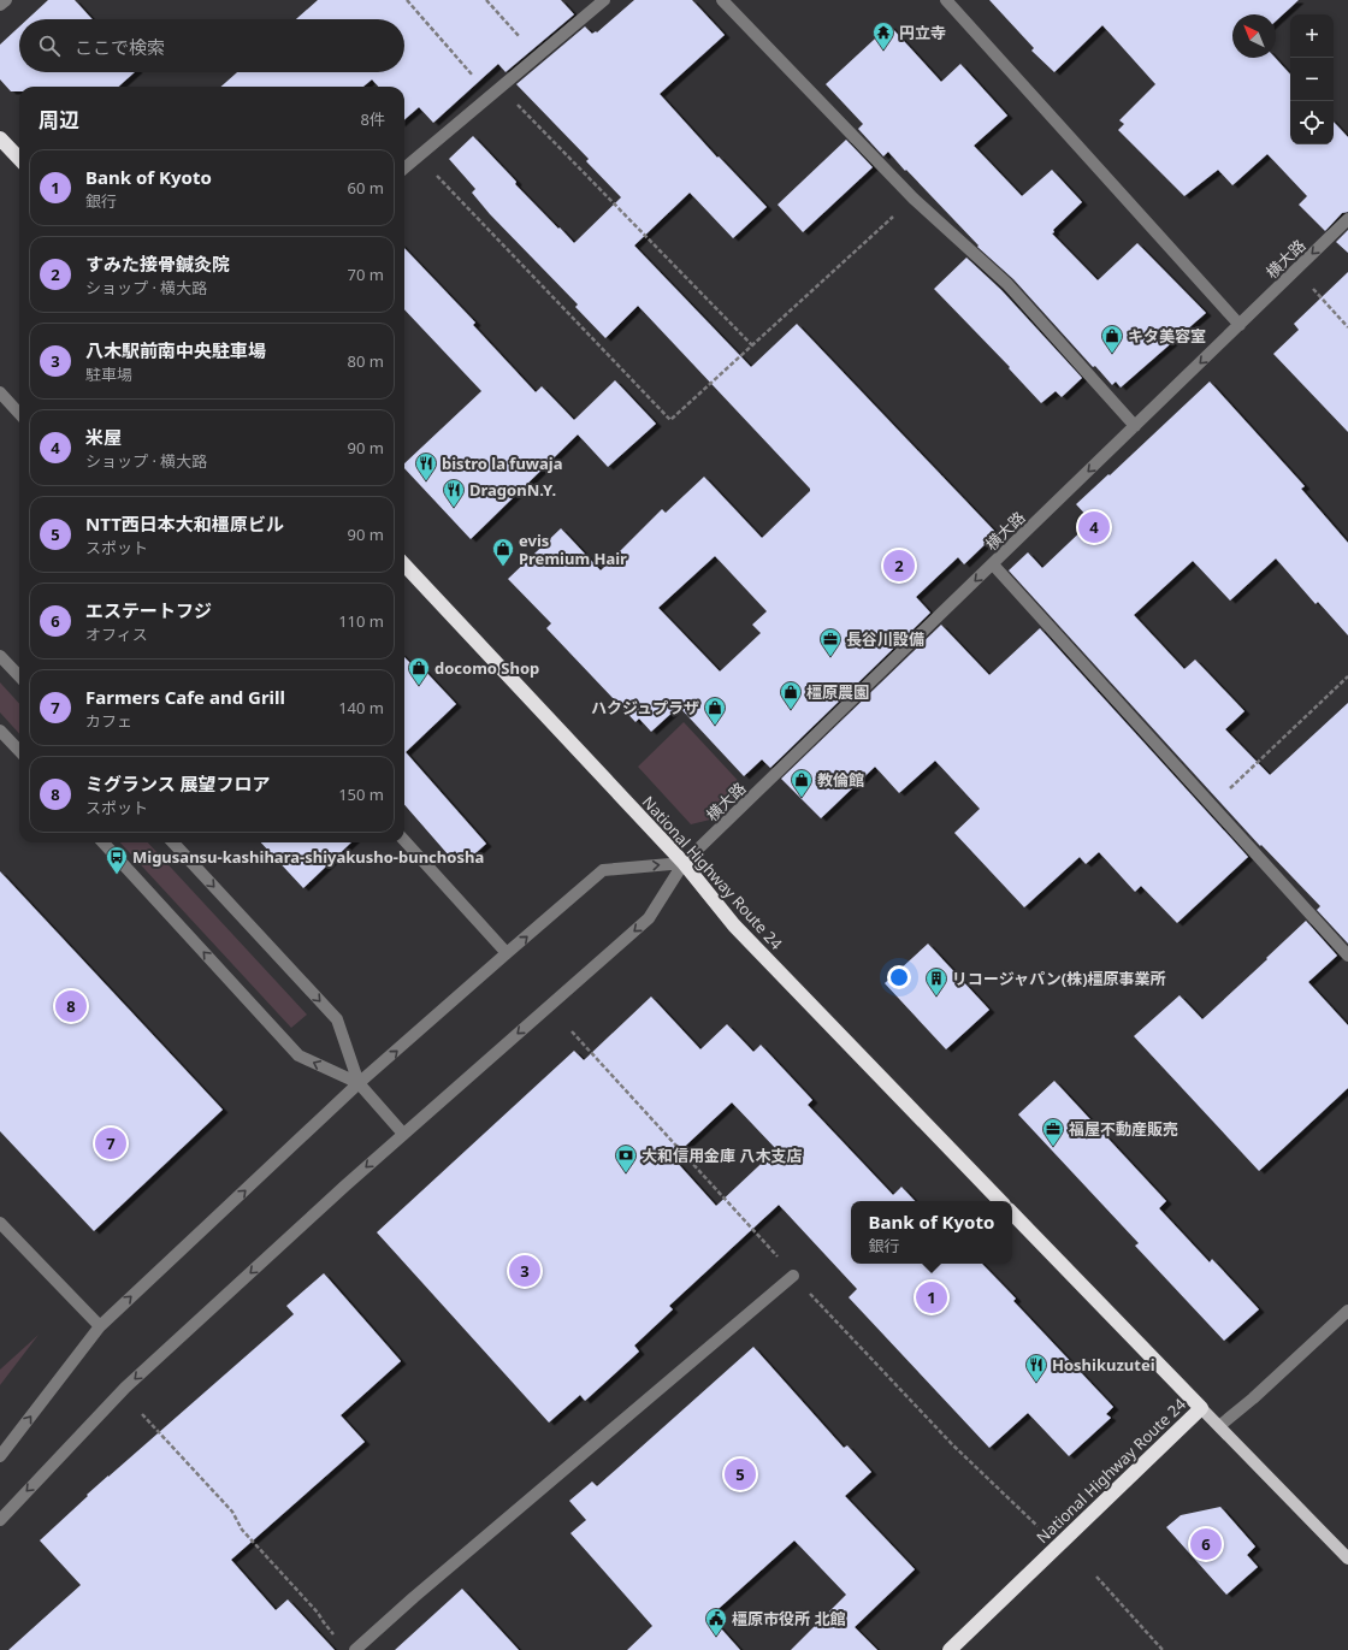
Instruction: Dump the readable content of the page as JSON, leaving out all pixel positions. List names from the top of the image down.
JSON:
{
  "streets": {
    "highway": ["National Highway Route 24"],
    "street": ["横大路"]
  },
  "crossings": [
    ["横大路", "National Highway Route 24"]
  ],
  "places": {
    "temple": ["円立寺"],
    "shop": [
      "キタ美容室",
      "evis Premium Hair",
      "docomo Shop",
      "橿原農園",
      "ハクジュプラザ",
      "教倫館"
    ],
    "restaurant": ["bistro la fuwaja", "DragonN.Y.", "Hoshikuzutei"],
    "office": ["長谷川設備", "福屋不動産販売"],
    "bus stop": ["Migusansu-kashihara-shiyakusho-bunchosha"],
    "building": ["リコージャパン(株)橿原事業所"],
    "bank": ["大和信用金庫 八木支店"],
    "public building": ["橿原市役所 北館"]
  },
  "north": "top left",
  "page": {
    "map_buttons": ["+", "−"],
    "search": "ここで検索",
    "heading": ["周辺", "8件"],
    "list": [
      {
        "mark": "1",
        "name": "Bank of Kyoto",
        "note": "銀行",
        "value": "60 m"
      },
      {
        "mark": "2",
        "name": "すみた接骨鍼灸院",
        "note": "ショップ · 横大路",
        "value": "70 m"
      },
      {
        "mark": "3",
        "name": "八木駅前南中央駐車場",
        "note": "駐車場",
        "value": "80 m"
      },
      {
        "mark": "4",
        "name": "米屋",
        "note": "ショップ · 横大路",
        "value": "90 m"
      },
      {
        "mark": "5",
        "name": "NTT西日本大和橿原ビル",
        "note": "スポット",
        "value": "90 m"
      },
      {
        "mark": "6",
        "name": "エステートフジ",
        "note": "オフィス",
        "value": "110 m"
      },
      {
        "mark": "7",
        "name": "Farmers Cafe and Grill",
        "note": "カフェ",
        "value": "140 m"
      },
      {
        "mark": "8",
        "name": "ミグランス 展望フロア",
        "note": "スポット",
        "value": "150 m"
      }
    ],
    "pins": [
      "4",
      "2",
      "8",
      "7",
      "3",
      "1",
      "5",
      "6"
    ],
    "popup": ["Bank of Kyoto", "銀行"]
  }
}
